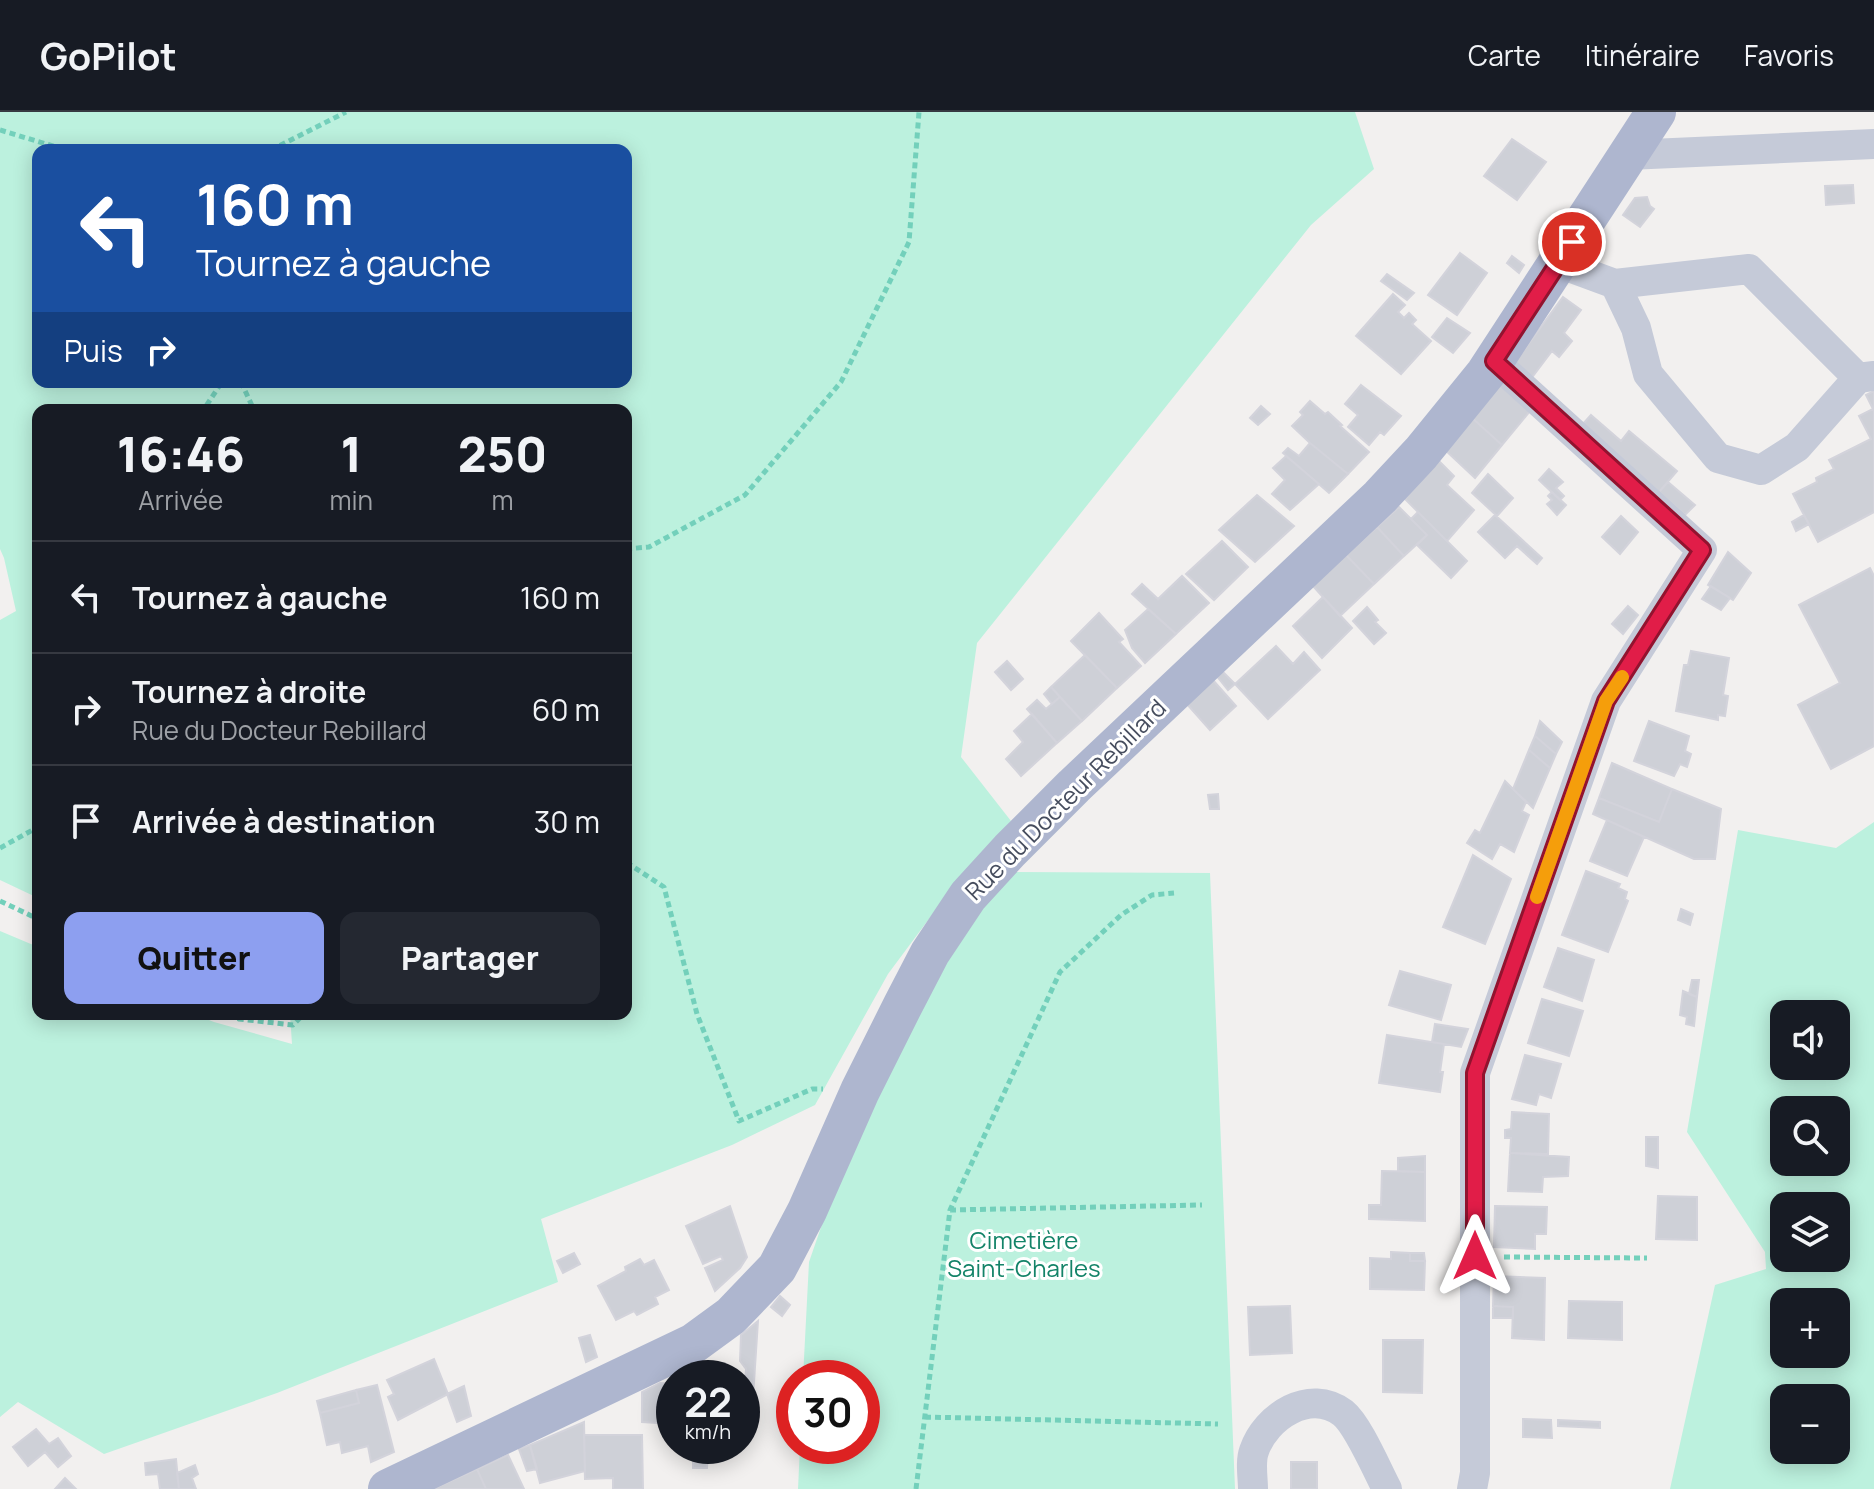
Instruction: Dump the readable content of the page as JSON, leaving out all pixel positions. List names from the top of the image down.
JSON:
{
  "streets": {
    "main road": ["Rue du Docteur Rebillard"]
  },
  "parks": ["Cimetière Saint-Charles"],
  "page": {
    "header": "GoPilot",
    "nav": ["Carte", "Itinéraire", "Favoris"],
    "turn": ["160 m", "Tournez à gauche"],
    "then": "Puis",
    "eta": [
      "16:46",
      "Arrivée",
      "1",
      "min",
      "250",
      "m"
    ],
    "list": [
      {
        "name": "Tournez à gauche",
        "value": "160 m"
      },
      {
        "name": "Tournez à droite",
        "note": "Rue du Docteur Rebillard",
        "value": "60 m"
      },
      {
        "name": "Arrivée à destination",
        "value": "30 m"
      }
    ],
    "buttons": ["Quitter", "Partager"],
    "map_buttons": ["+", "−"],
    "speed": "22 km/h",
    "limit": "30"
  }
}
